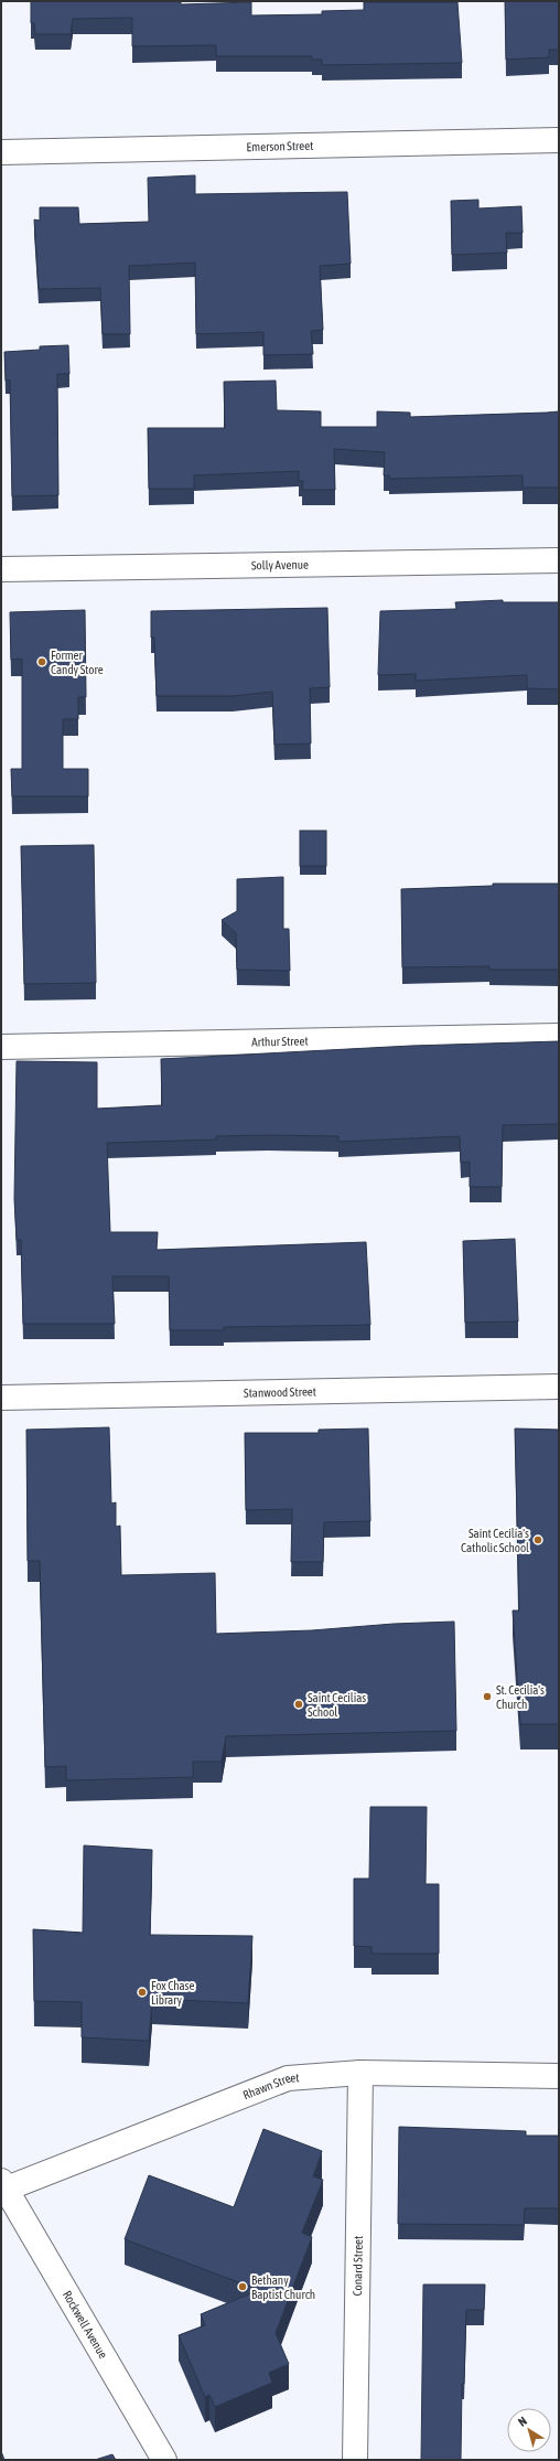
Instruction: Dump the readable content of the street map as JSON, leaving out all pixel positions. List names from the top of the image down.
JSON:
{
  "streets": {
    "street": [
      "Emerson Street",
      "Solly Avenue",
      "Arthur Street",
      "Stanwood Street",
      "Rhawn Street",
      "Conard Street",
      "Rockwell Avenue"
    ]
  },
  "crossings": [
    ["Rhawn Street", "Conard Street"],
    ["Rhawn Street", "Rockwell Avenue"]
  ],
  "places": [
    "Former Candy Store",
    "Saint Cecilia's Catholic School",
    "St. Cecilia's Church",
    "Saint Cecilias School",
    "Fox Chase Library",
    "Bethany Baptist Church"
  ],
  "north": "top left"
}
